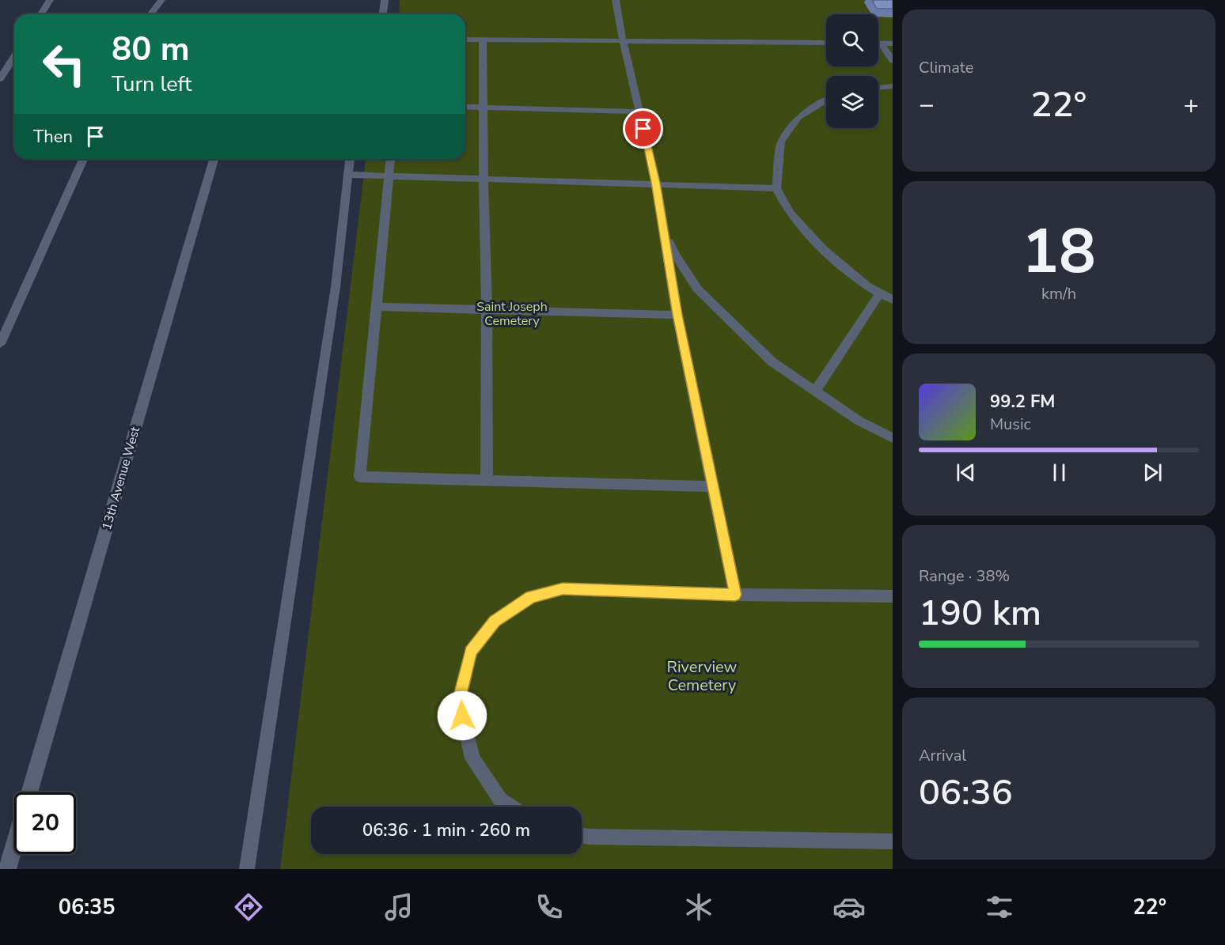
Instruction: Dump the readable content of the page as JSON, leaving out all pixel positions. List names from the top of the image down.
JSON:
{
  "streets": {
    "street": ["13th Avenue West"]
  },
  "parks": ["Saint Joseph Cemetery", "Riverview Cemetery"],
  "page": {
    "tile": [
      "Climate",
      ["18", "km/h"],
      ["Range · 38%", "190 km"],
      ["Arrival", "06:36"]
    ],
    "turn": ["80 m", "Turn left"],
    "heat": ["−", "22°", "+"],
    "then": "Then",
    "song": ["99.2 FM", "Music"],
    "limit": "20",
    "trip": "06:36 · 1 min · 260 m",
    "tabs": ["06:35", "22°"]
  }
}
